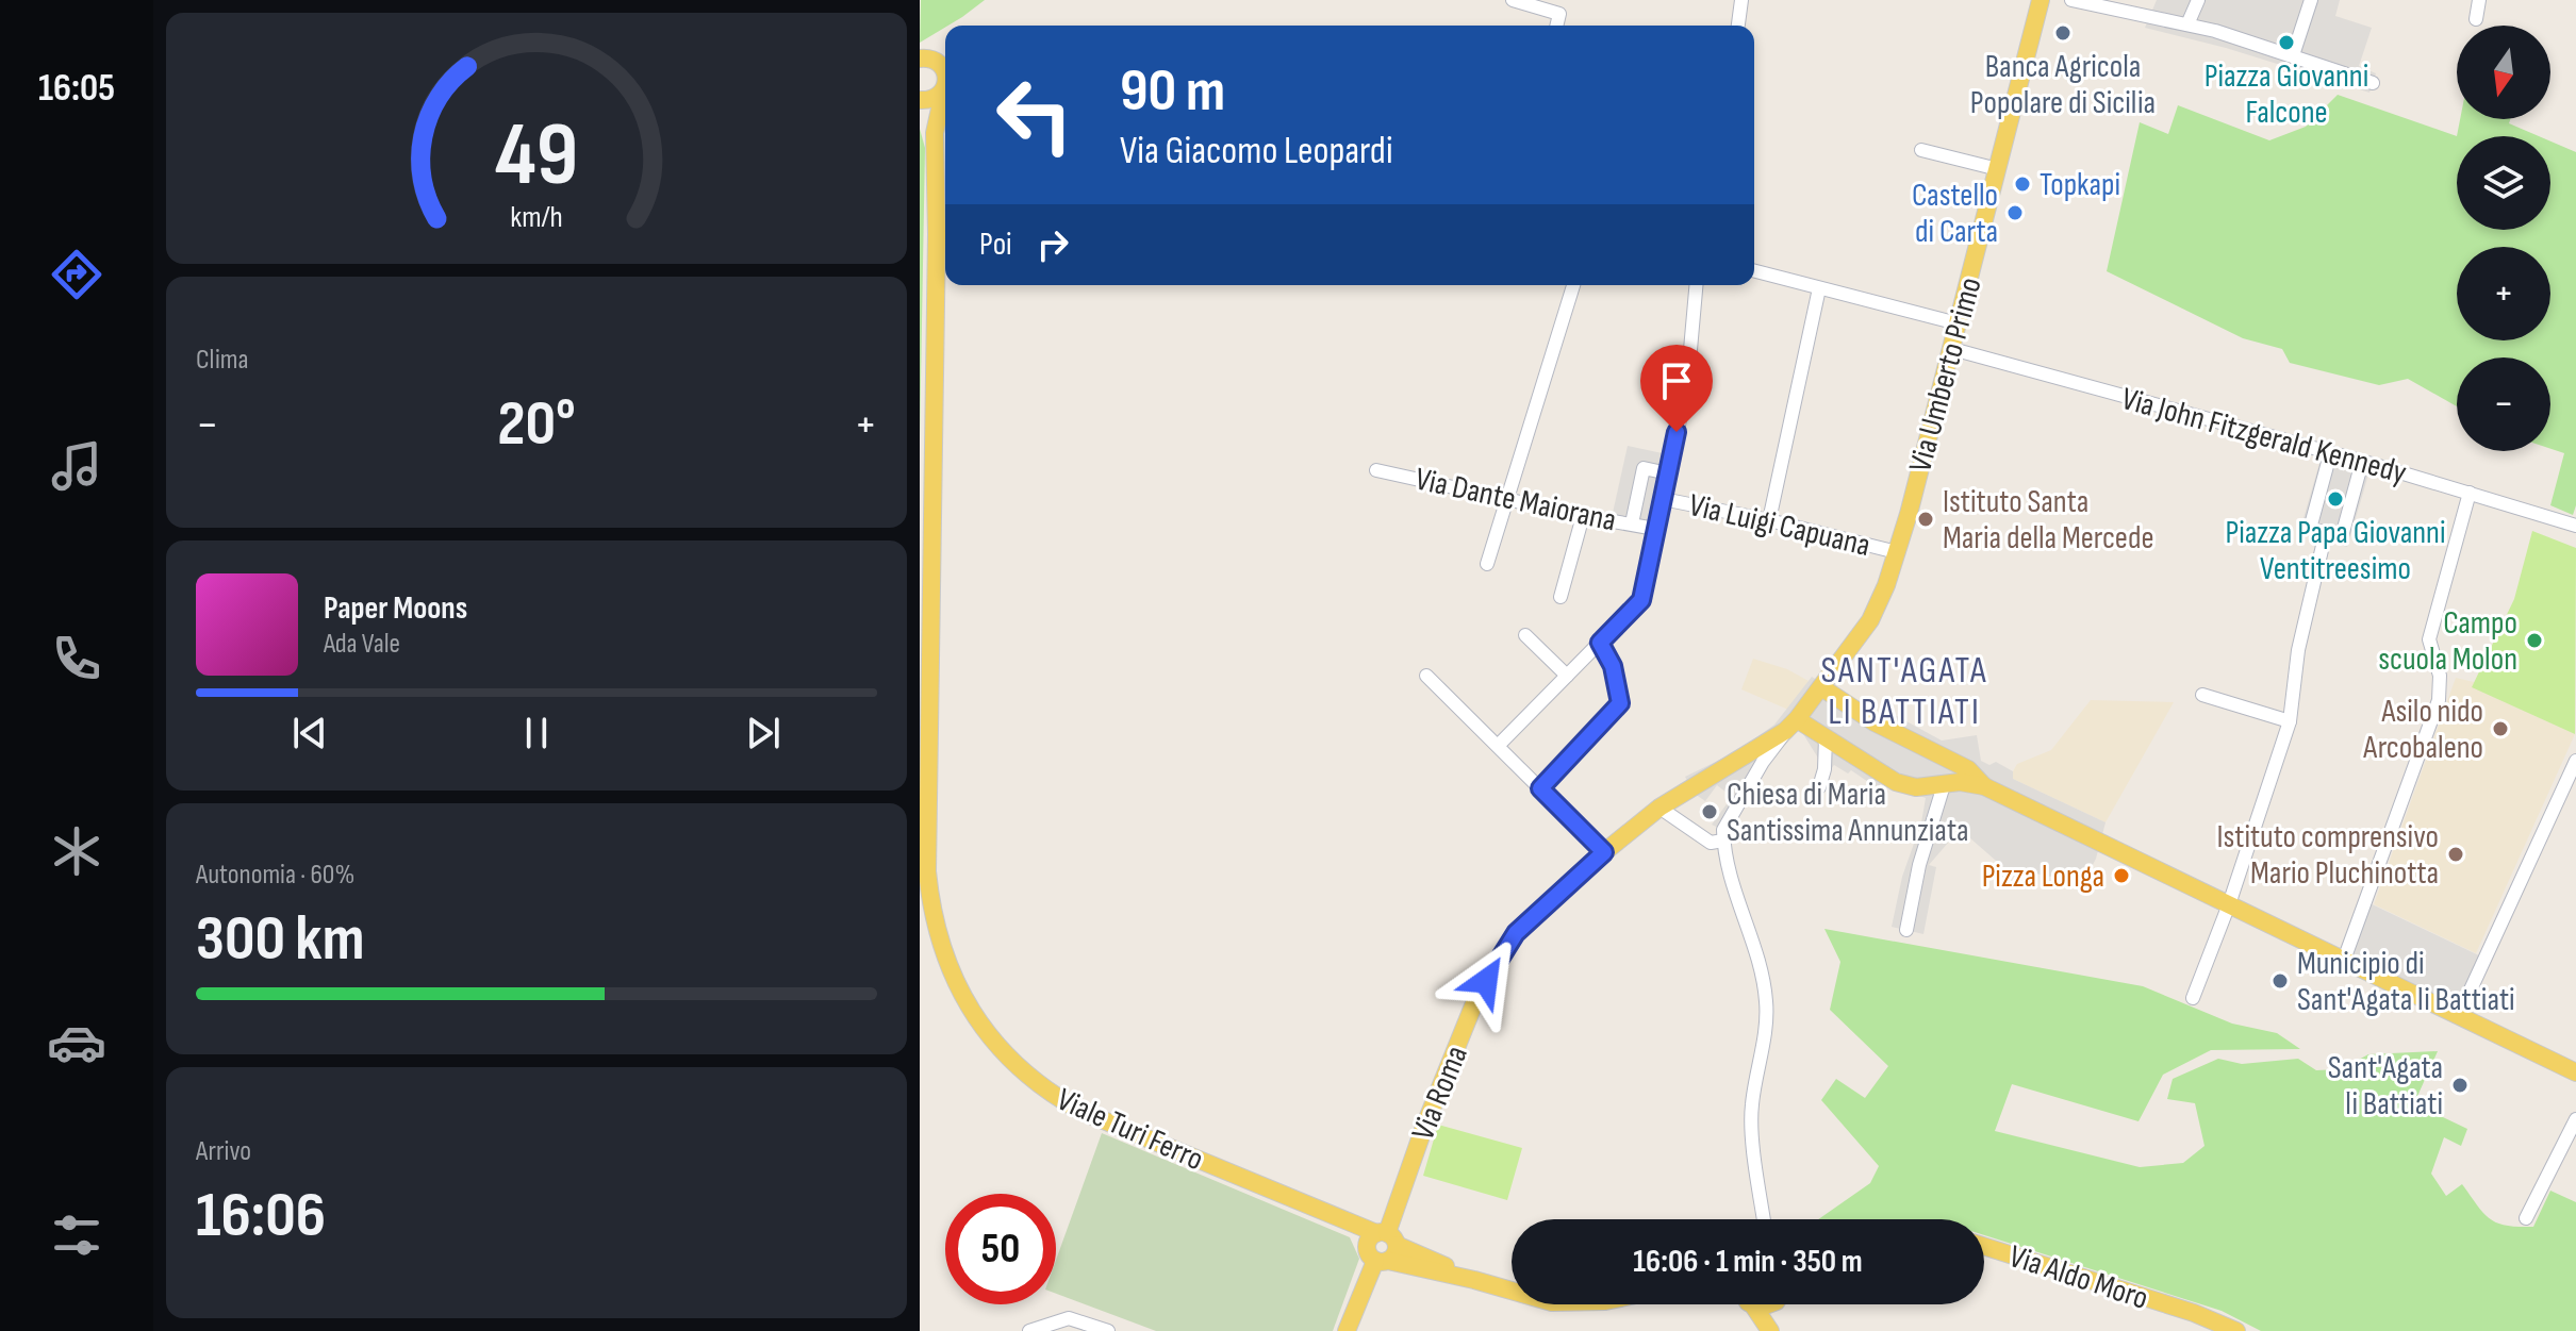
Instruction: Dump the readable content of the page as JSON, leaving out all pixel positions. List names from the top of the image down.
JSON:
{
  "streets": {
    "main road": [
      "Via Umberto Primo",
      "Via Roma",
      "Viale Turi Ferro",
      "Via Aldo Moro"
    ],
    "street": ["Via John Fitzgerald Kennedy", "Via Dante Maiorana", "Via Luigi Capuana"]
  },
  "crossings": [
    ["Via Umberto Primo", "Via John Fitzgerald Kennedy"],
    ["Via Umberto Primo", "Via Luigi Capuana"],
    ["Via Umberto Primo", "Via Roma"],
    ["Via Roma", "Viale Turi Ferro"]
  ],
  "districts": ["SANT'AGATA LI BATTIATI"],
  "places": [
    "Banca Agricola Popolare di Sicilia",
    "Piazza Giovanni Falcone",
    "Topkapi",
    "Castello di Carta",
    "Piazza Papa Giovanni Ventitreesimo",
    "Istituto Santa Maria della Mercede",
    "Campo scuola Molon",
    "Asilo nido Arcobaleno",
    "Chiesa di Maria Santissima Annunziata",
    "Istituto comprensivo Mario Pluchinotta",
    "Pizza Longa",
    "Municipio di Sant'Agata li Battiati",
    "Sant'Agata li Battiati"
  ],
  "north": "bottom",
  "page": {
    "tabs": "16:05",
    "map_buttons": ["+", "−"],
    "turn": ["90 m", "Via Giacomo Leopardi"],
    "then": "Poi",
    "tile": [
      "Clima",
      ["Autonomia · 60%", "300 km"],
      ["Arrivo", "16:06"]
    ],
    "heat": ["−", "20°", "+"],
    "song": ["Paper Moons", "Ada Vale"],
    "limit": "50",
    "trip": "16:06 · 1 min · 350 m",
    "gauge": ["49", "km/h"]
  }
}
